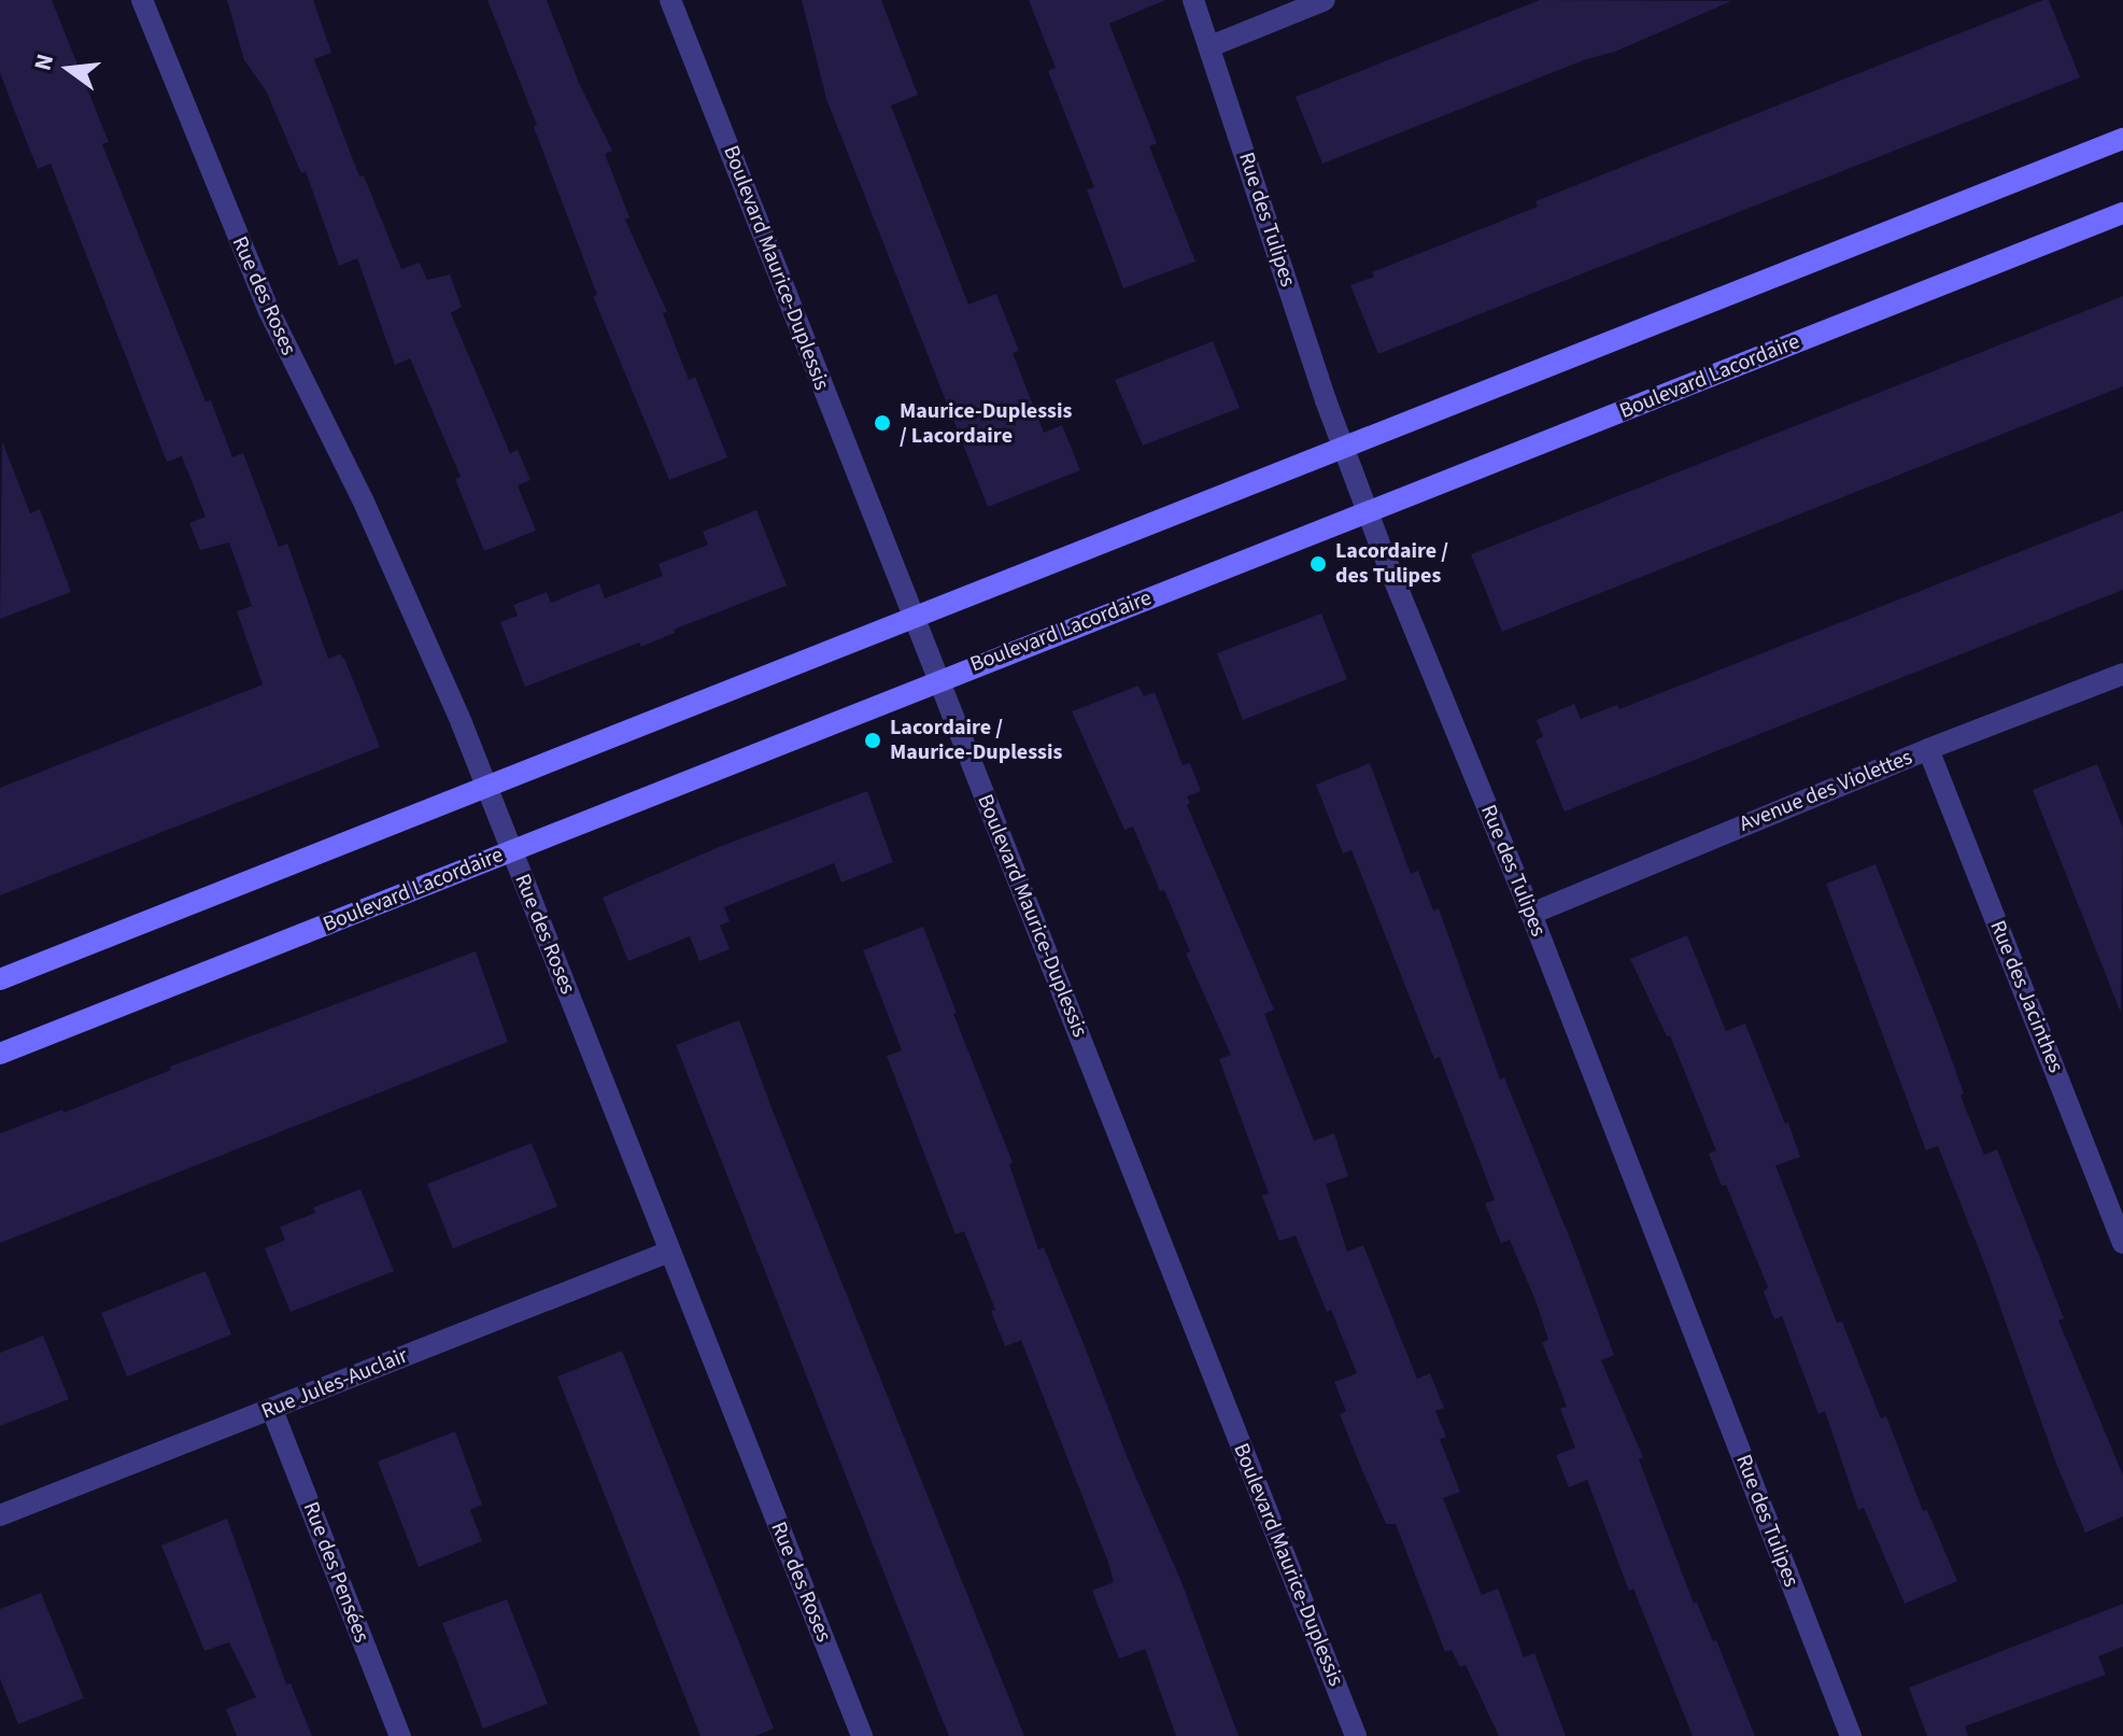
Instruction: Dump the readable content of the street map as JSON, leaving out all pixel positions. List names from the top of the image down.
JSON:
{
  "streets": {
    "main road": ["Boulevard Lacordaire"],
    "street": [
      "Rue des Tulipes",
      "Boulevard Maurice-Duplessis",
      "Rue des Roses",
      "Avenue des Violettes",
      "Rue des Jacinthes",
      "Rue Jules-Auclair",
      "Rue des Pensées"
    ]
  },
  "crossings": [
    ["Rue des Tulipes", "Boulevard Lacordaire"],
    ["Rue des Tulipes", "Avenue des Violettes"],
    ["Boulevard Maurice-Duplessis", "Boulevard Lacordaire"],
    ["Rue des Roses", "Boulevard Lacordaire"],
    ["Rue des Roses", "Rue Jules-Auclair"],
    ["Avenue des Violettes", "Rue des Jacinthes"],
    ["Rue Jules-Auclair", "Rue des Pensées"]
  ],
  "places": ["Maurice-Duplessis / Lacordaire", "Lacordaire / des Tulipes", "Lacordaire / Maurice-Duplessis"],
  "north": "left"
}
